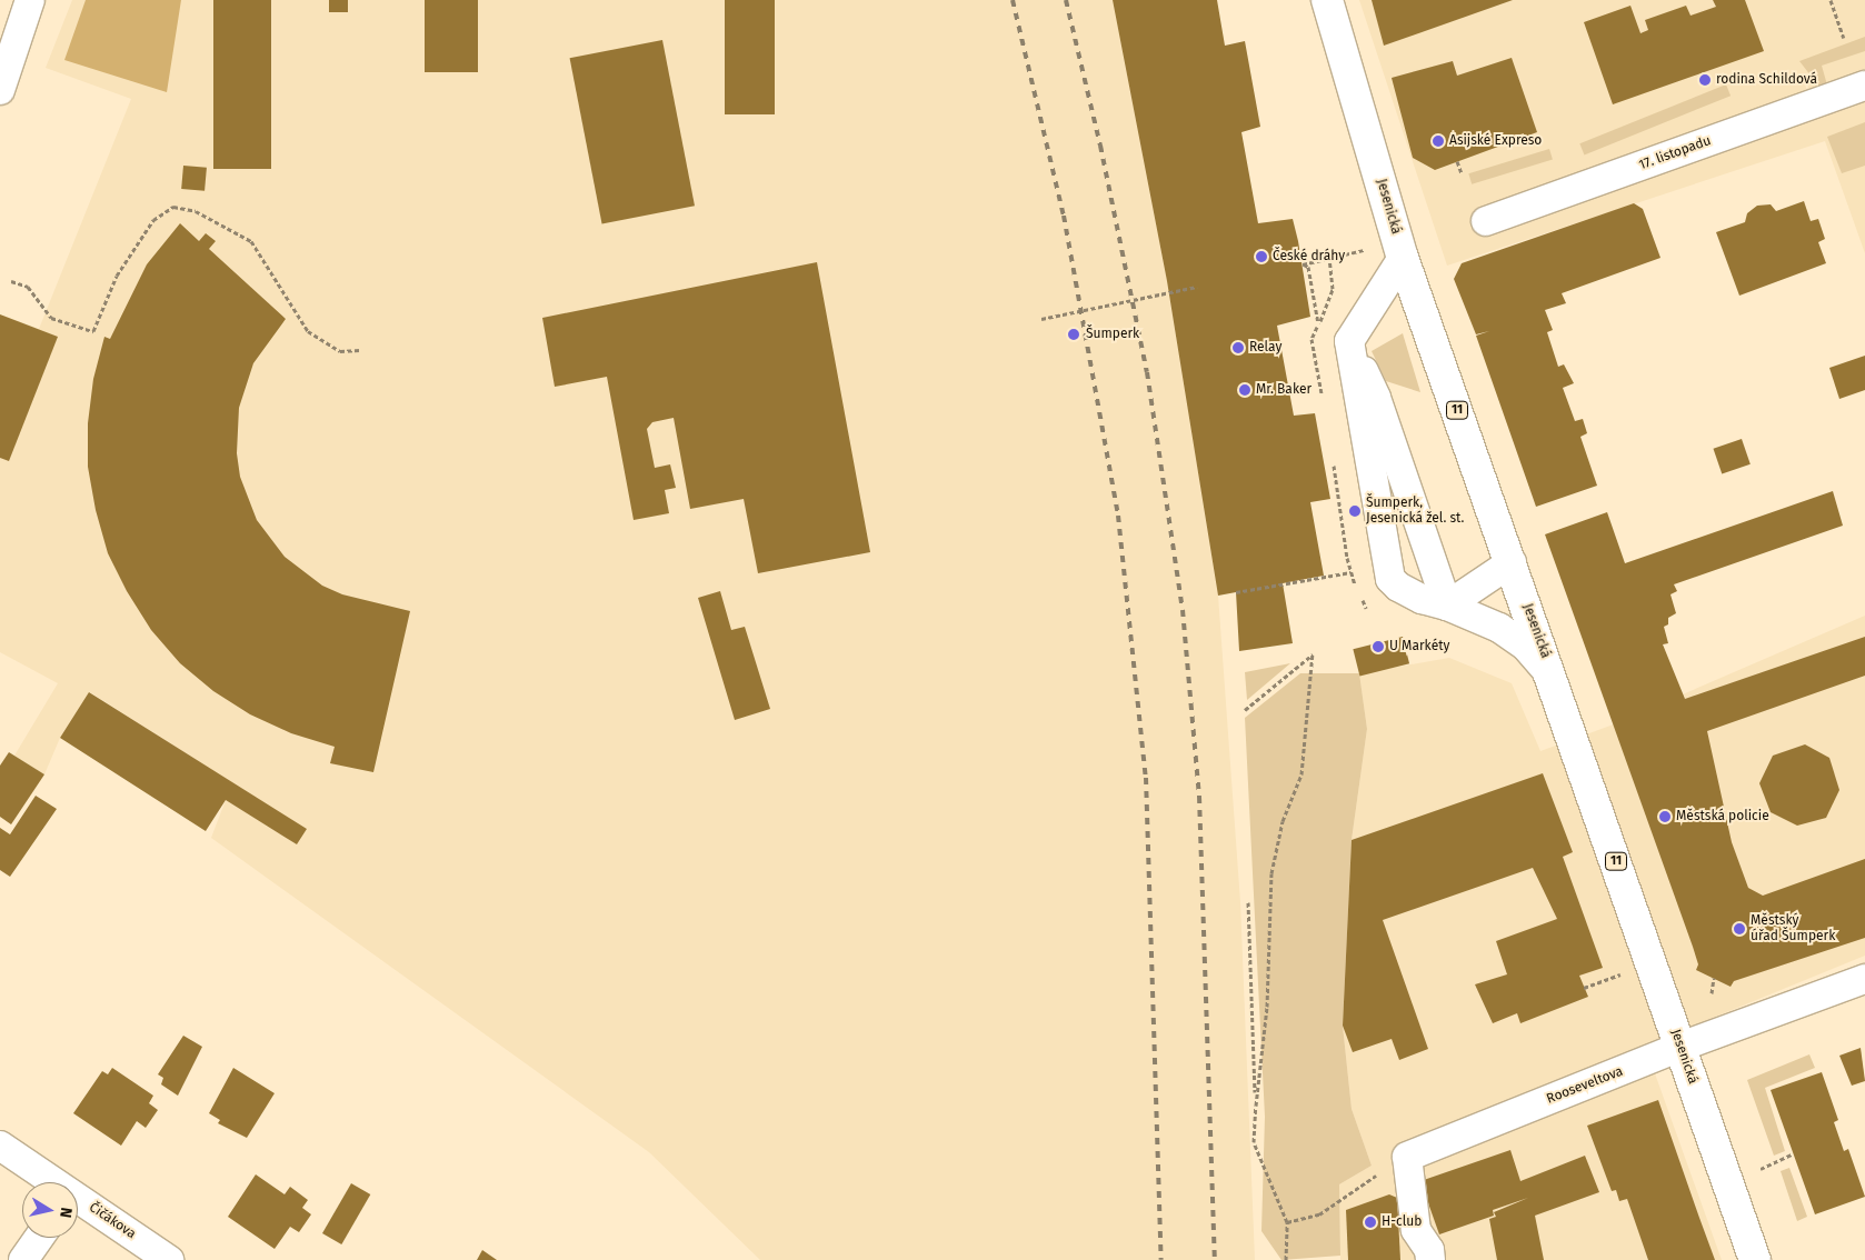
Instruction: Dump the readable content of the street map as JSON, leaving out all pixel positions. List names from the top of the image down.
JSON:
{
  "streets": {
    "main road": ["Jesenická", "11"],
    "street": ["17. listopadu", "Rooseveltova", "Čičákova"]
  },
  "crossings": [
    ["Jesenická", "Rooseveltova"]
  ],
  "places": [
    "rodina Schildová",
    "Asijské Expreso",
    "České dráhy",
    "Šumperk",
    "Relay",
    "Mr. Baker",
    "Šumperk, Jesenická žel. st.",
    "U Markéty",
    "Městská policie",
    "Městský úřad Šumperk",
    "H-club"
  ],
  "north": "right"
}
